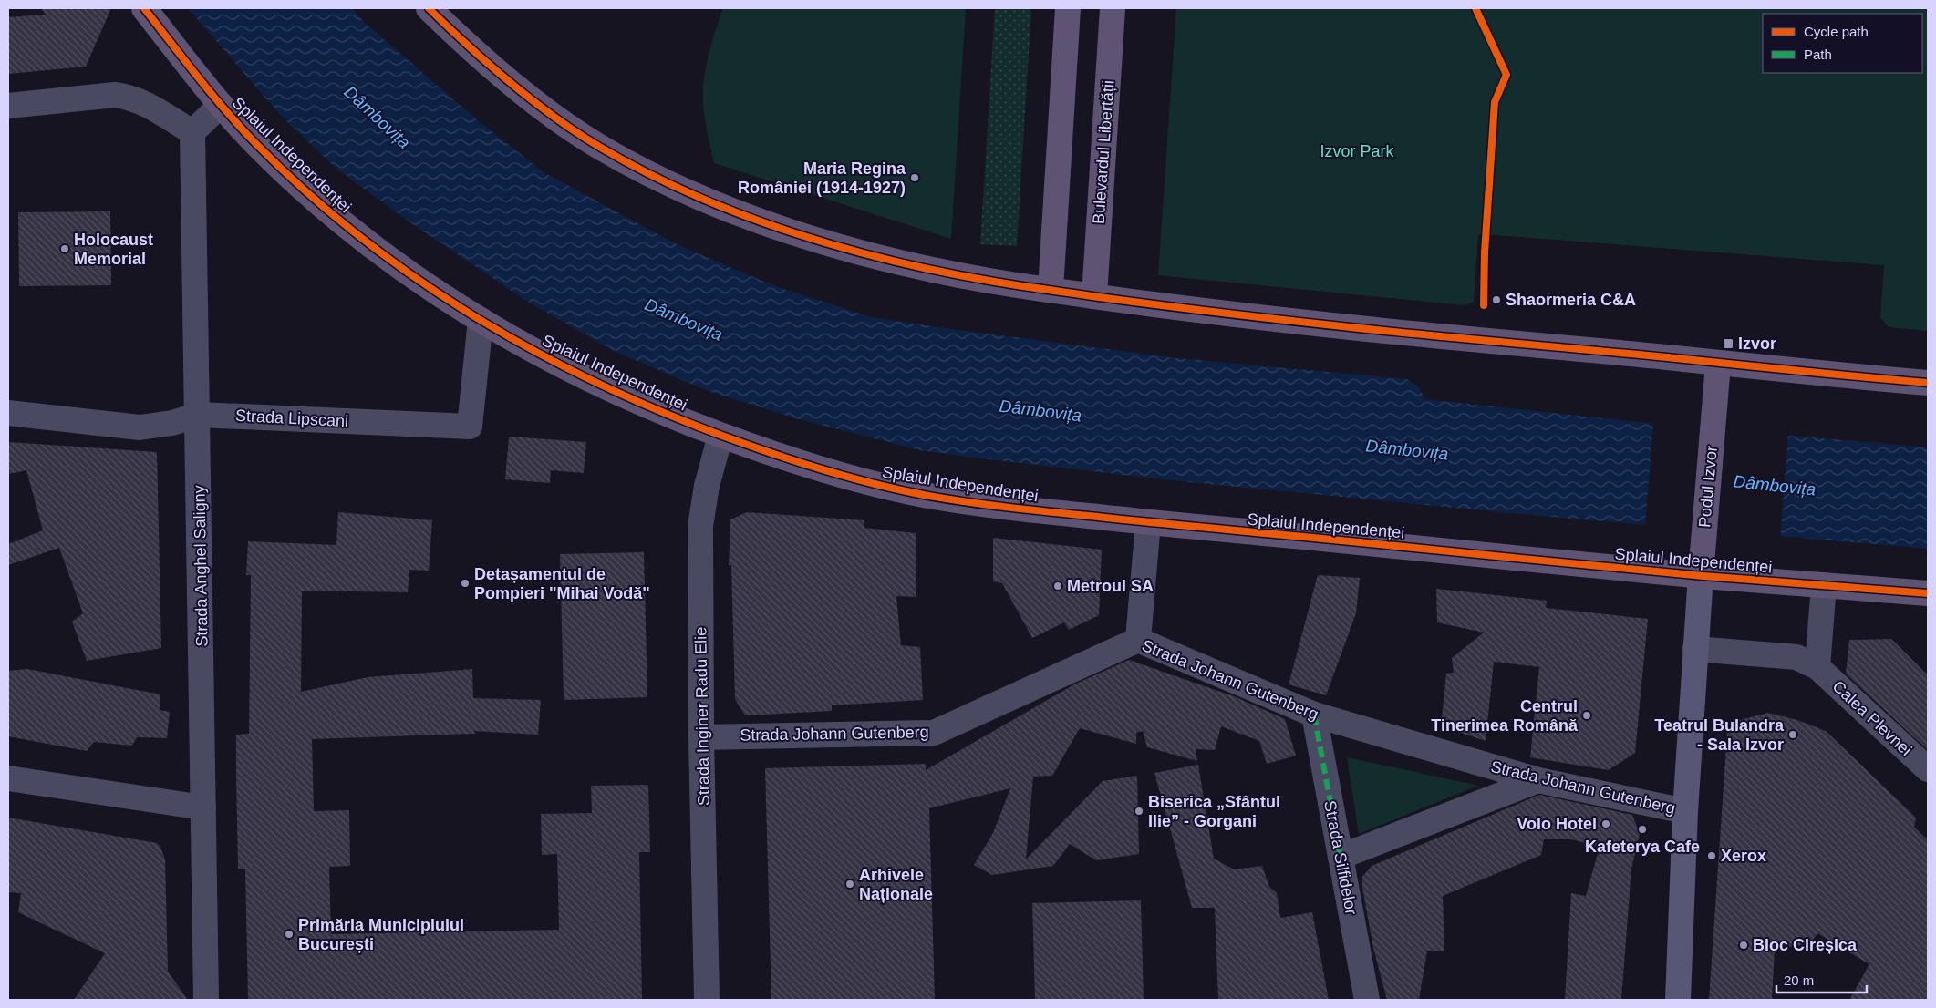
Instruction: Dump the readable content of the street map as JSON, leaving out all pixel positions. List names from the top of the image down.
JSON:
{
  "streets": {
    "main road": ["Bulevardul Libertății", "Splaiul Independenței", "Podul Izvor"],
    "street": [
      "Strada Lipscani",
      "Strada Anghel Saligny",
      "Strada Johann Gutenberg",
      "Strada Inginer Radu Elie",
      "Calea Plevnei",
      "Strada Silfidelor"
    ]
  },
  "crossings": [
    ["Splaiul Independenței", "Strada Lipscani"],
    ["Splaiul Independenței", "Podul Izvor"],
    ["Splaiul Independenței", "Strada Inginer Radu Elie"],
    ["Strada Lipscani", "Strada Anghel Saligny"],
    ["Strada Johann Gutenberg", "Strada Inginer Radu Elie"],
    ["Strada Johann Gutenberg", "Strada Silfidelor"]
  ],
  "water": ["Dâmbovița"],
  "parks": ["Izvor Park"],
  "places": {
    "other": [
      "Maria Regina României (1914-1927)",
      "Holocaust Memorial",
      "Shaormeria C&A",
      "Detașamentul de Pompieri \"Mihai Vodă\"",
      "Metroul SA",
      "Centrul Tinerimea Română",
      "Teatrul Bulandra - Sala Izvor",
      "Biserica „Sfântul Ilie” - Gorgani",
      "Volo Hotel",
      "Kafeterya Cafe",
      "Xerox",
      "Arhivele Naționale",
      "Primăria Municipiului București",
      "Bloc Cireșica"
    ],
    "transit": ["Izvor"]
  },
  "legend": ["Cycle path", "Path"],
  "scale_bar": "20 m"
}
